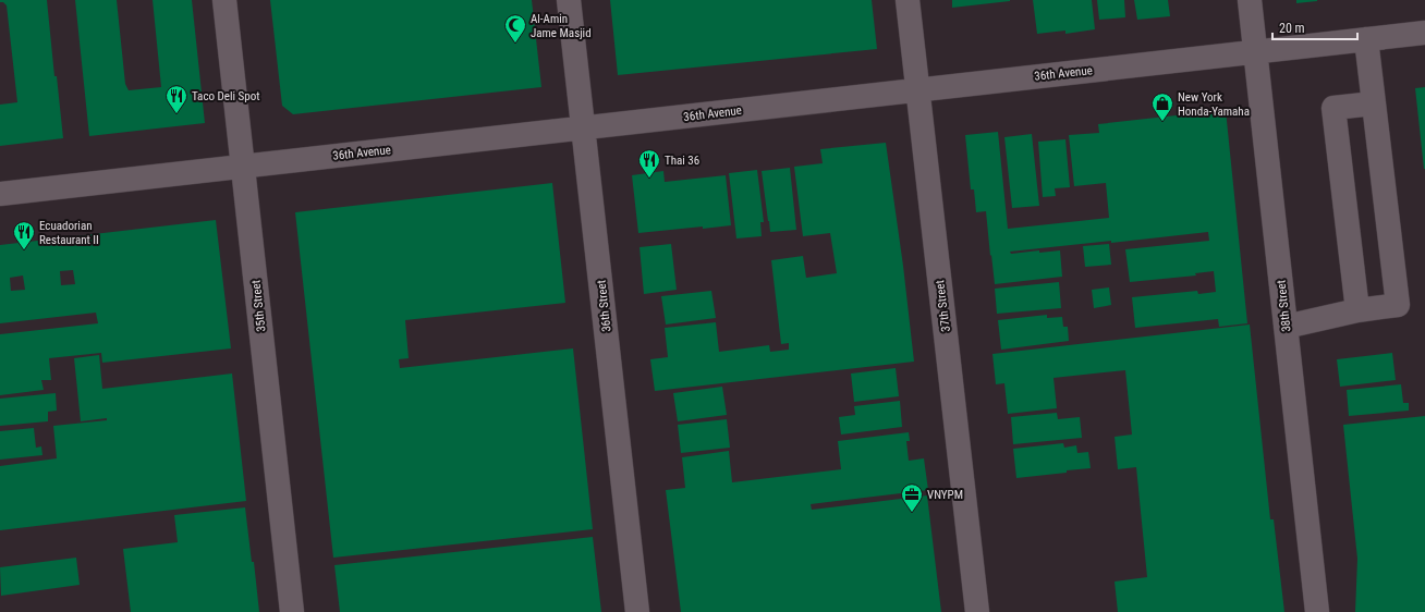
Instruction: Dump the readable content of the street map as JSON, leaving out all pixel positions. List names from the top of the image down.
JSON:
{
  "streets": {
    "street": [
      "36th Avenue",
      "35th Street",
      "36th Street",
      "37th Street",
      "38th Street"
    ]
  },
  "crossings": [
    ["36th Avenue", "35th Street"],
    ["36th Avenue", "36th Street"],
    ["36th Avenue", "37th Street"],
    ["36th Avenue", "38th Street"]
  ],
  "places": {
    "mosque": ["Al-Amin Jame Masjid"],
    "restaurant": ["Taco Deli Spot", "Thai 36", "Ecuadorian Restaurant II"],
    "shop": ["New York Honda-Yamaha"],
    "office": ["VNYPM"]
  },
  "scale_bar": "20 m"
}
